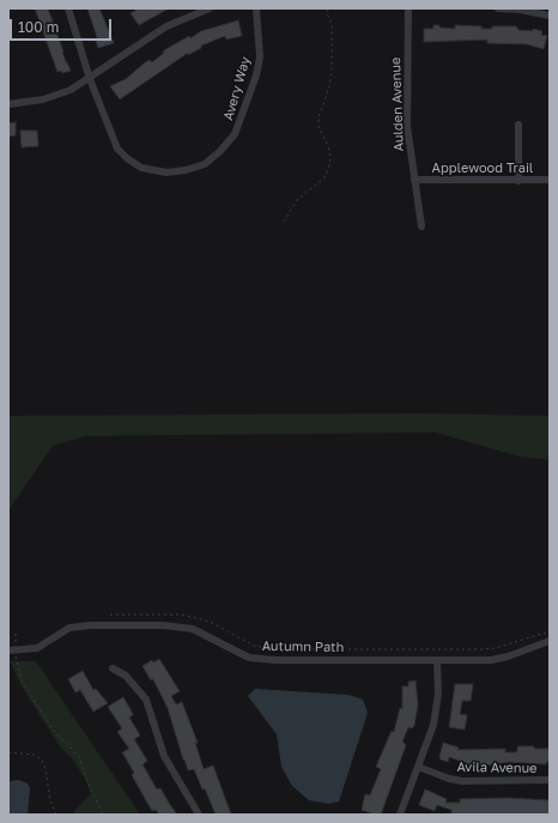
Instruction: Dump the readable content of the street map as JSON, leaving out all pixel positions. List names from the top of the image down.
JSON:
{
  "streets": {
    "street": [
      "Avery Way",
      "Aulden Avenue",
      "Applewood Trail",
      "Autumn Path",
      "Avila Avenue"
    ]
  },
  "crossings": [
    ["Aulden Avenue", "Applewood Trail"]
  ],
  "scale_bar": "100 m"
}
